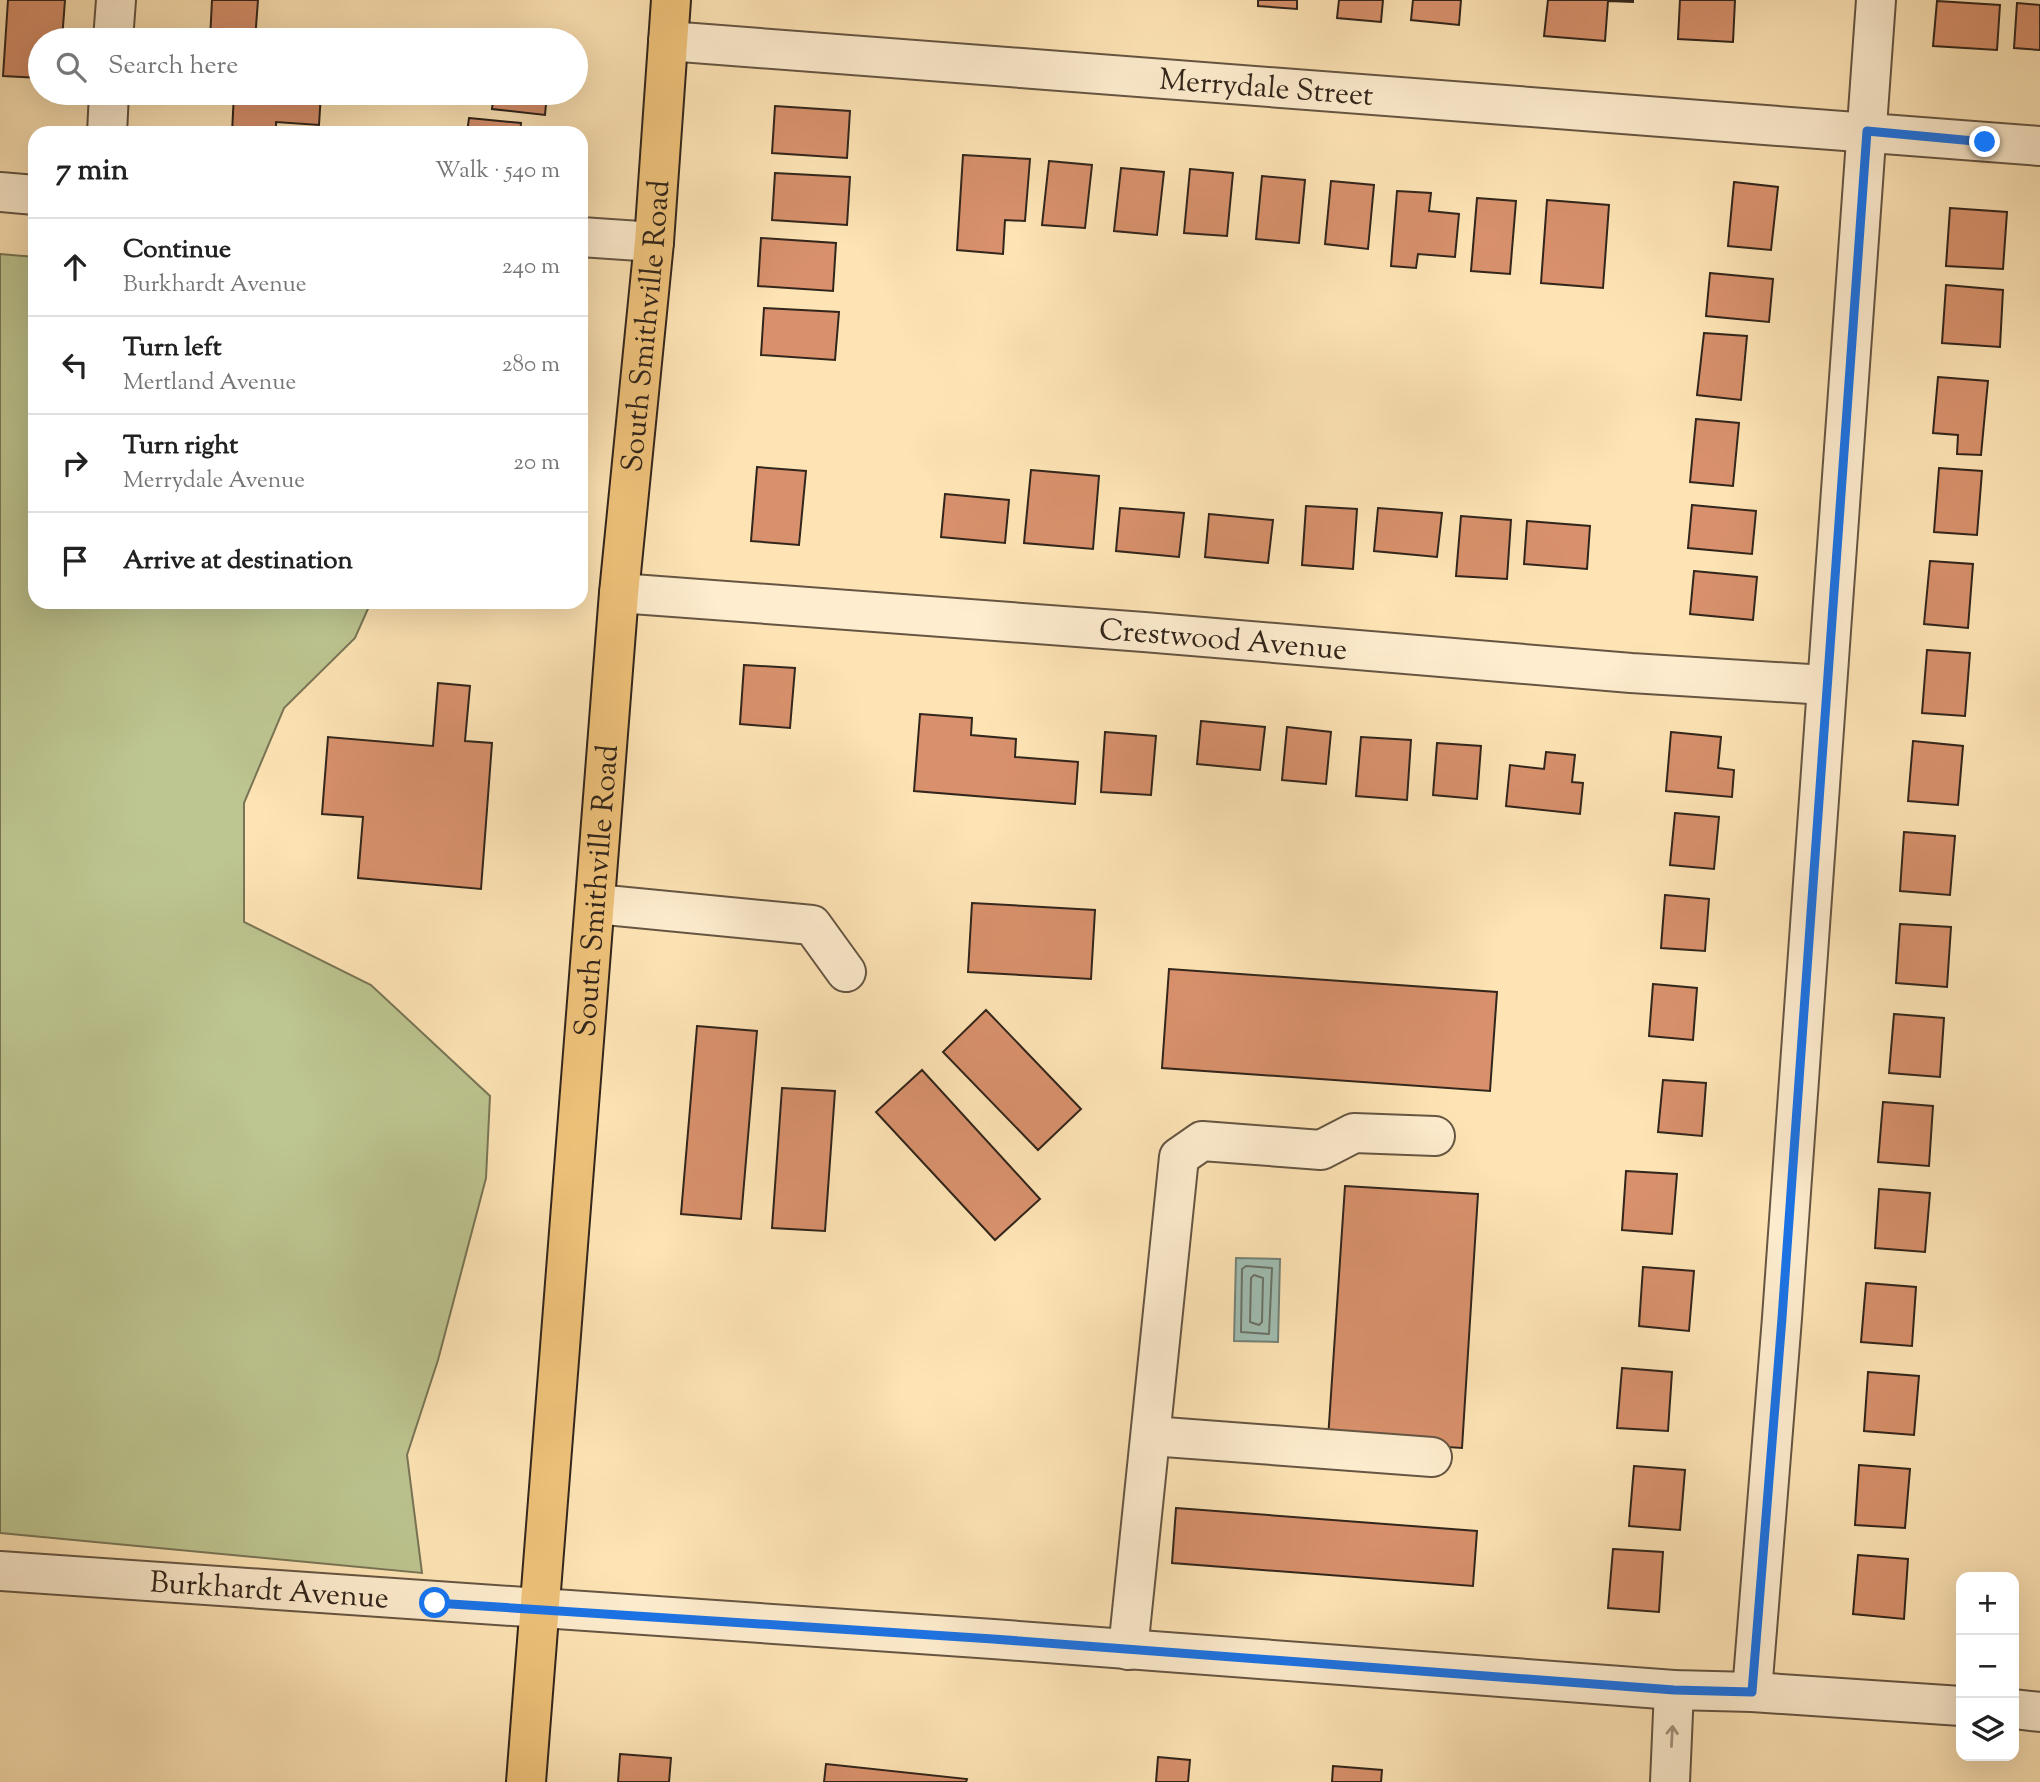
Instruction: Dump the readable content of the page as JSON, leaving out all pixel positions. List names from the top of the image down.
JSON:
{
  "streets": {
    "main road": ["South Smithville Road"],
    "street": ["Merrydale Street", "Crestwood Avenue", "Burkhardt Avenue"]
  },
  "crossings": [
    ["Merrydale Street", "South Smithville Road"],
    ["South Smithville Road", "Crestwood Avenue"],
    ["South Smithville Road", "Burkhardt Avenue"]
  ],
  "page": {
    "search": "Search here",
    "heading": ["7 min", "Walk · 540 m"],
    "list": [
      ["Continue", "Burkhardt Avenue", "240 m"],
      ["Turn left", "Mertland Avenue", "280 m"],
      ["Turn right", "Merrydale Avenue", "20 m"],
      "Arrive at destination"
    ],
    "map_buttons": ["+", "−"]
  }
}
